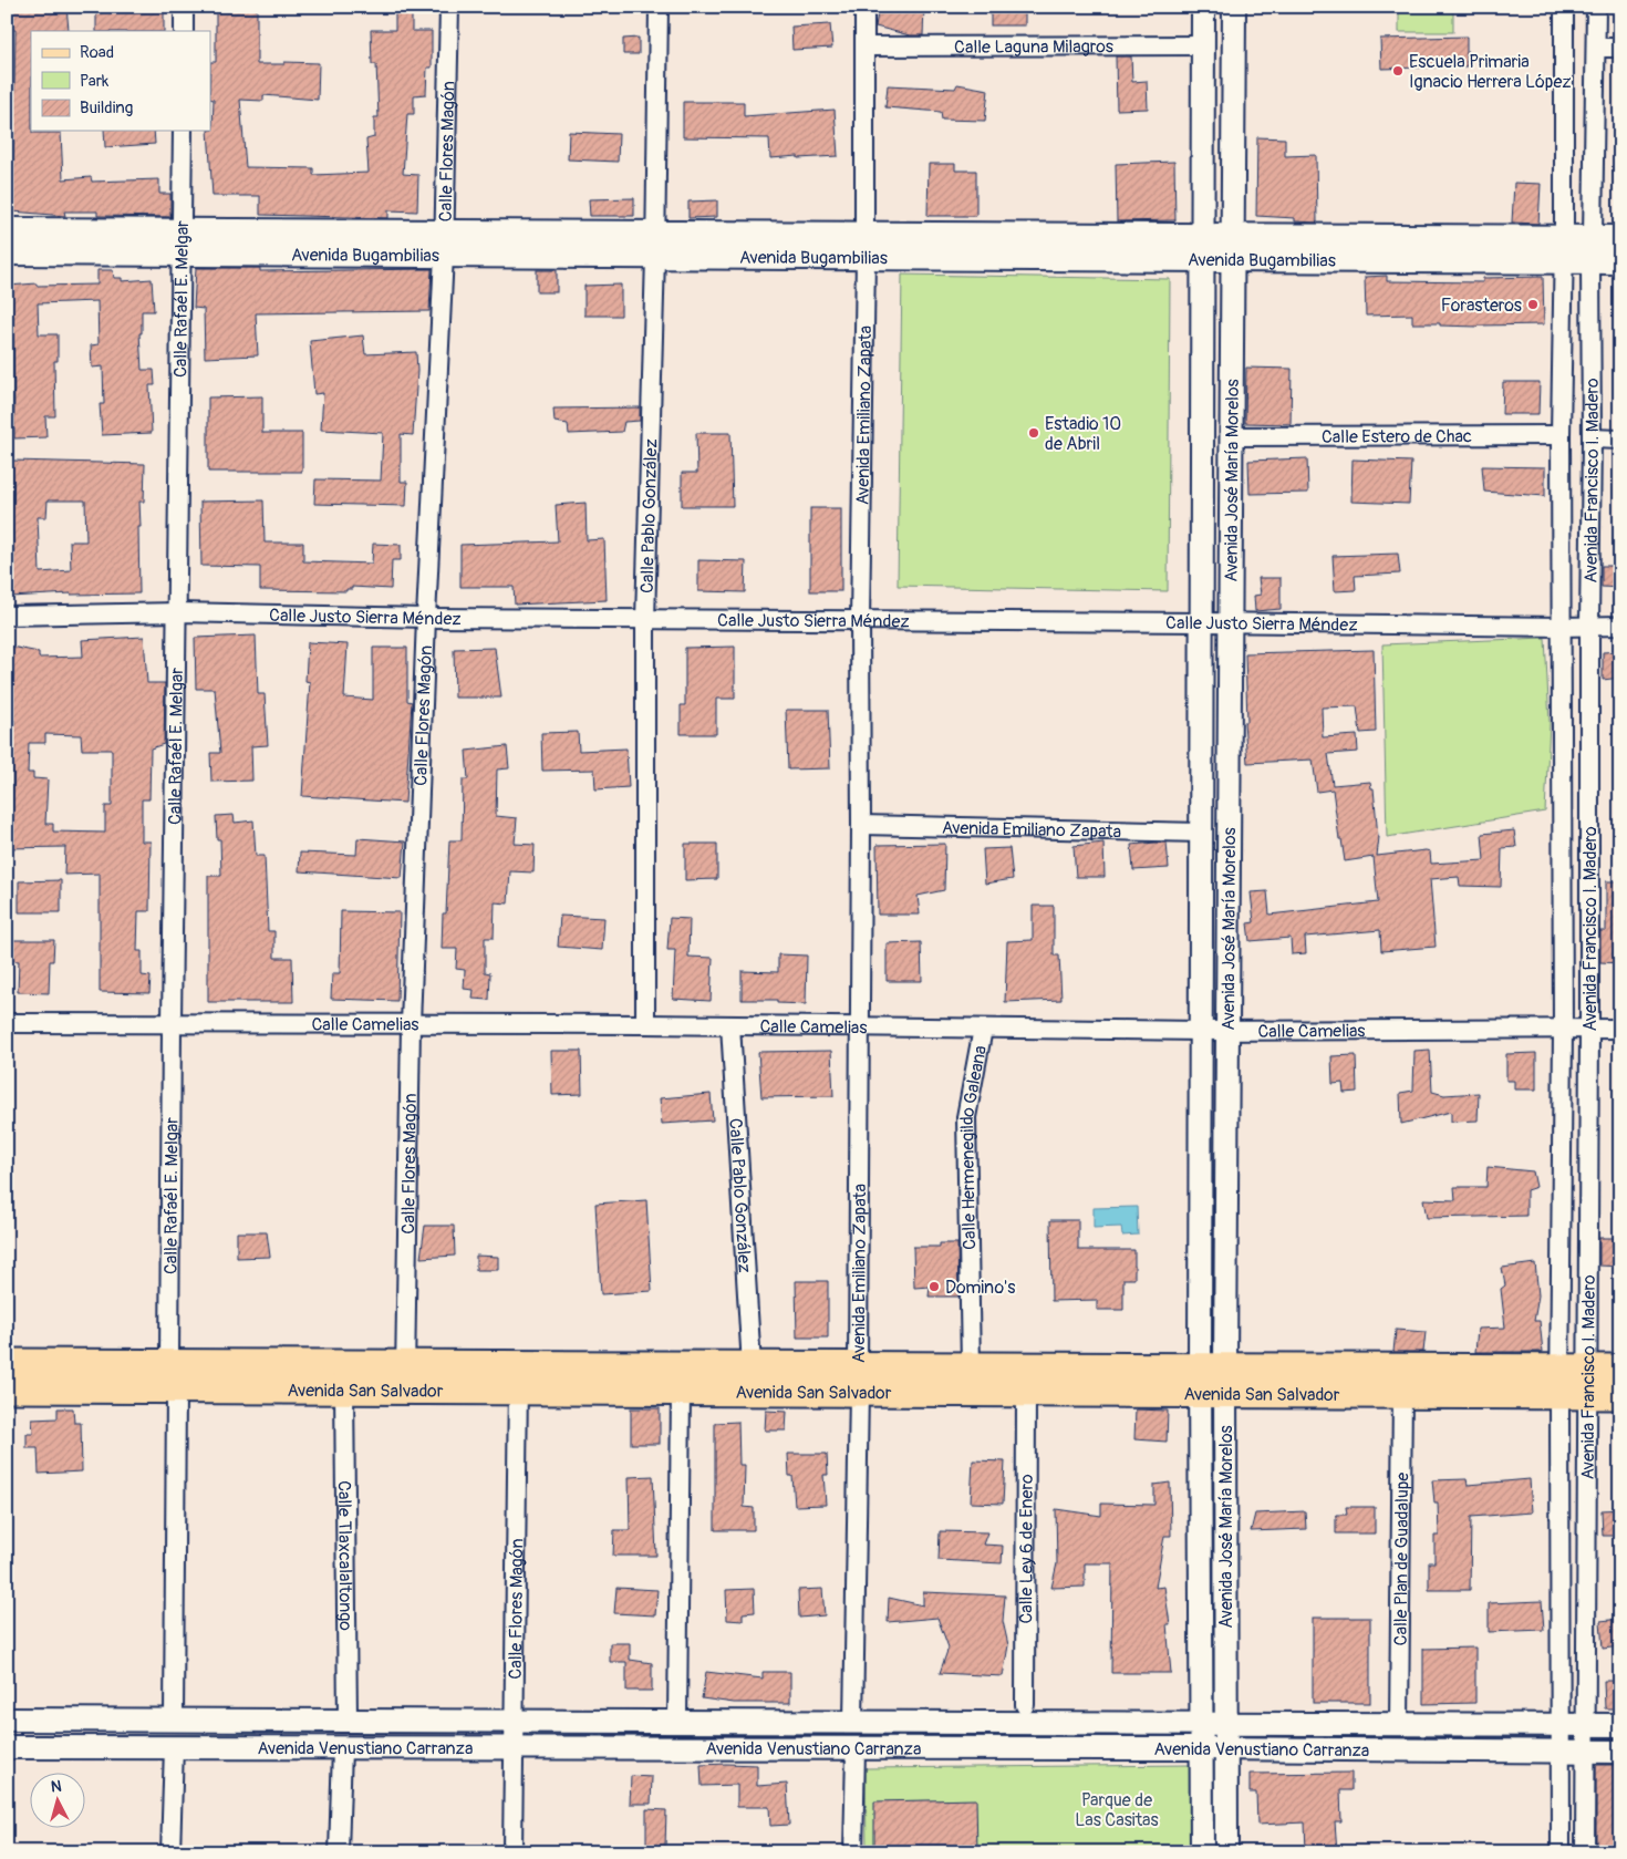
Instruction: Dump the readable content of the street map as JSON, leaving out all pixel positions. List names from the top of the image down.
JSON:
{
  "streets": {
    "main road": ["Avenida Bugambilias", "Avenida San Salvador"],
    "street": [
      "Calle Laguna Milagros",
      "Calle Flores Magón",
      "Calle Rafaél E. Melgar",
      "Avenida Emiliano Zapata",
      "Calle Estero de Chac",
      "Avenida Francisco I. Madero",
      "Avenida José María Morelos",
      "Calle Pablo González",
      "Calle Justo Sierra Méndez",
      "Calle Camelias",
      "Calle Hermenegildo Galeana",
      "Calle Ley 6 de Enero",
      "Calle Tlaxcalaltongo",
      "Calle Plan de Guadalupe",
      "Avenida Venustiano Carranza"
    ]
  },
  "crossings": [
    ["Calle Laguna Milagros", "Avenida Emiliano Zapata"],
    ["Calle Laguna Milagros", "Avenida José María Morelos"],
    ["Calle Flores Magón", "Avenida Bugambilias"],
    ["Calle Flores Magón", "Calle Justo Sierra Méndez"],
    ["Calle Flores Magón", "Calle Camelias"],
    ["Calle Flores Magón", "Avenida San Salvador"],
    ["Calle Flores Magón", "Avenida Venustiano Carranza"],
    ["Avenida Bugambilias", "Calle Rafaél E. Melgar"],
    ["Avenida Bugambilias", "Avenida Emiliano Zapata"],
    ["Avenida Bugambilias", "Avenida Francisco I. Madero"],
    ["Avenida Bugambilias", "Avenida José María Morelos"],
    ["Avenida Bugambilias", "Calle Pablo González"],
    ["Calle Rafaél E. Melgar", "Calle Justo Sierra Méndez"],
    ["Calle Rafaél E. Melgar", "Calle Camelias"],
    ["Calle Rafaél E. Melgar", "Avenida San Salvador"],
    ["Calle Rafaél E. Melgar", "Avenida Venustiano Carranza"],
    ["Avenida Emiliano Zapata", "Avenida José María Morelos"],
    ["Avenida Emiliano Zapata", "Calle Justo Sierra Méndez"],
    ["Avenida Emiliano Zapata", "Calle Camelias"],
    ["Avenida Emiliano Zapata", "Avenida San Salvador"],
    ["Avenida Emiliano Zapata", "Avenida Venustiano Carranza"],
    ["Calle Estero de Chac", "Avenida Francisco I. Madero"],
    ["Calle Estero de Chac", "Avenida José María Morelos"],
    ["Avenida Francisco I. Madero", "Calle Justo Sierra Méndez"],
    ["Avenida Francisco I. Madero", "Calle Camelias"],
    ["Avenida Francisco I. Madero", "Avenida San Salvador"],
    ["Avenida Francisco I. Madero", "Avenida Venustiano Carranza"],
    ["Avenida José María Morelos", "Calle Justo Sierra Méndez"],
    ["Avenida José María Morelos", "Calle Camelias"],
    ["Avenida José María Morelos", "Avenida San Salvador"],
    ["Avenida José María Morelos", "Avenida Venustiano Carranza"],
    ["Calle Pablo González", "Calle Justo Sierra Méndez"],
    ["Calle Pablo González", "Calle Camelias"],
    ["Calle Pablo González", "Avenida San Salvador"],
    ["Calle Camelias", "Calle Hermenegildo Galeana"],
    ["Calle Hermenegildo Galeana", "Avenida San Salvador"],
    ["Avenida San Salvador", "Calle Ley 6 de Enero"],
    ["Avenida San Salvador", "Calle Tlaxcalaltongo"],
    ["Avenida San Salvador", "Calle Plan de Guadalupe"],
    ["Calle Tlaxcalaltongo", "Avenida Venustiano Carranza"],
    ["Calle Plan de Guadalupe", "Avenida Venustiano Carranza"]
  ],
  "parks": ["Parque de Las Casitas"],
  "places": [
    "Escuela Primaria Ignacio Herrera López",
    "Forasteros",
    "Estadio 10 de Abril",
    "Domino's"
  ],
  "legend": ["Road", "Park", "Building"],
  "north": "top"
}
